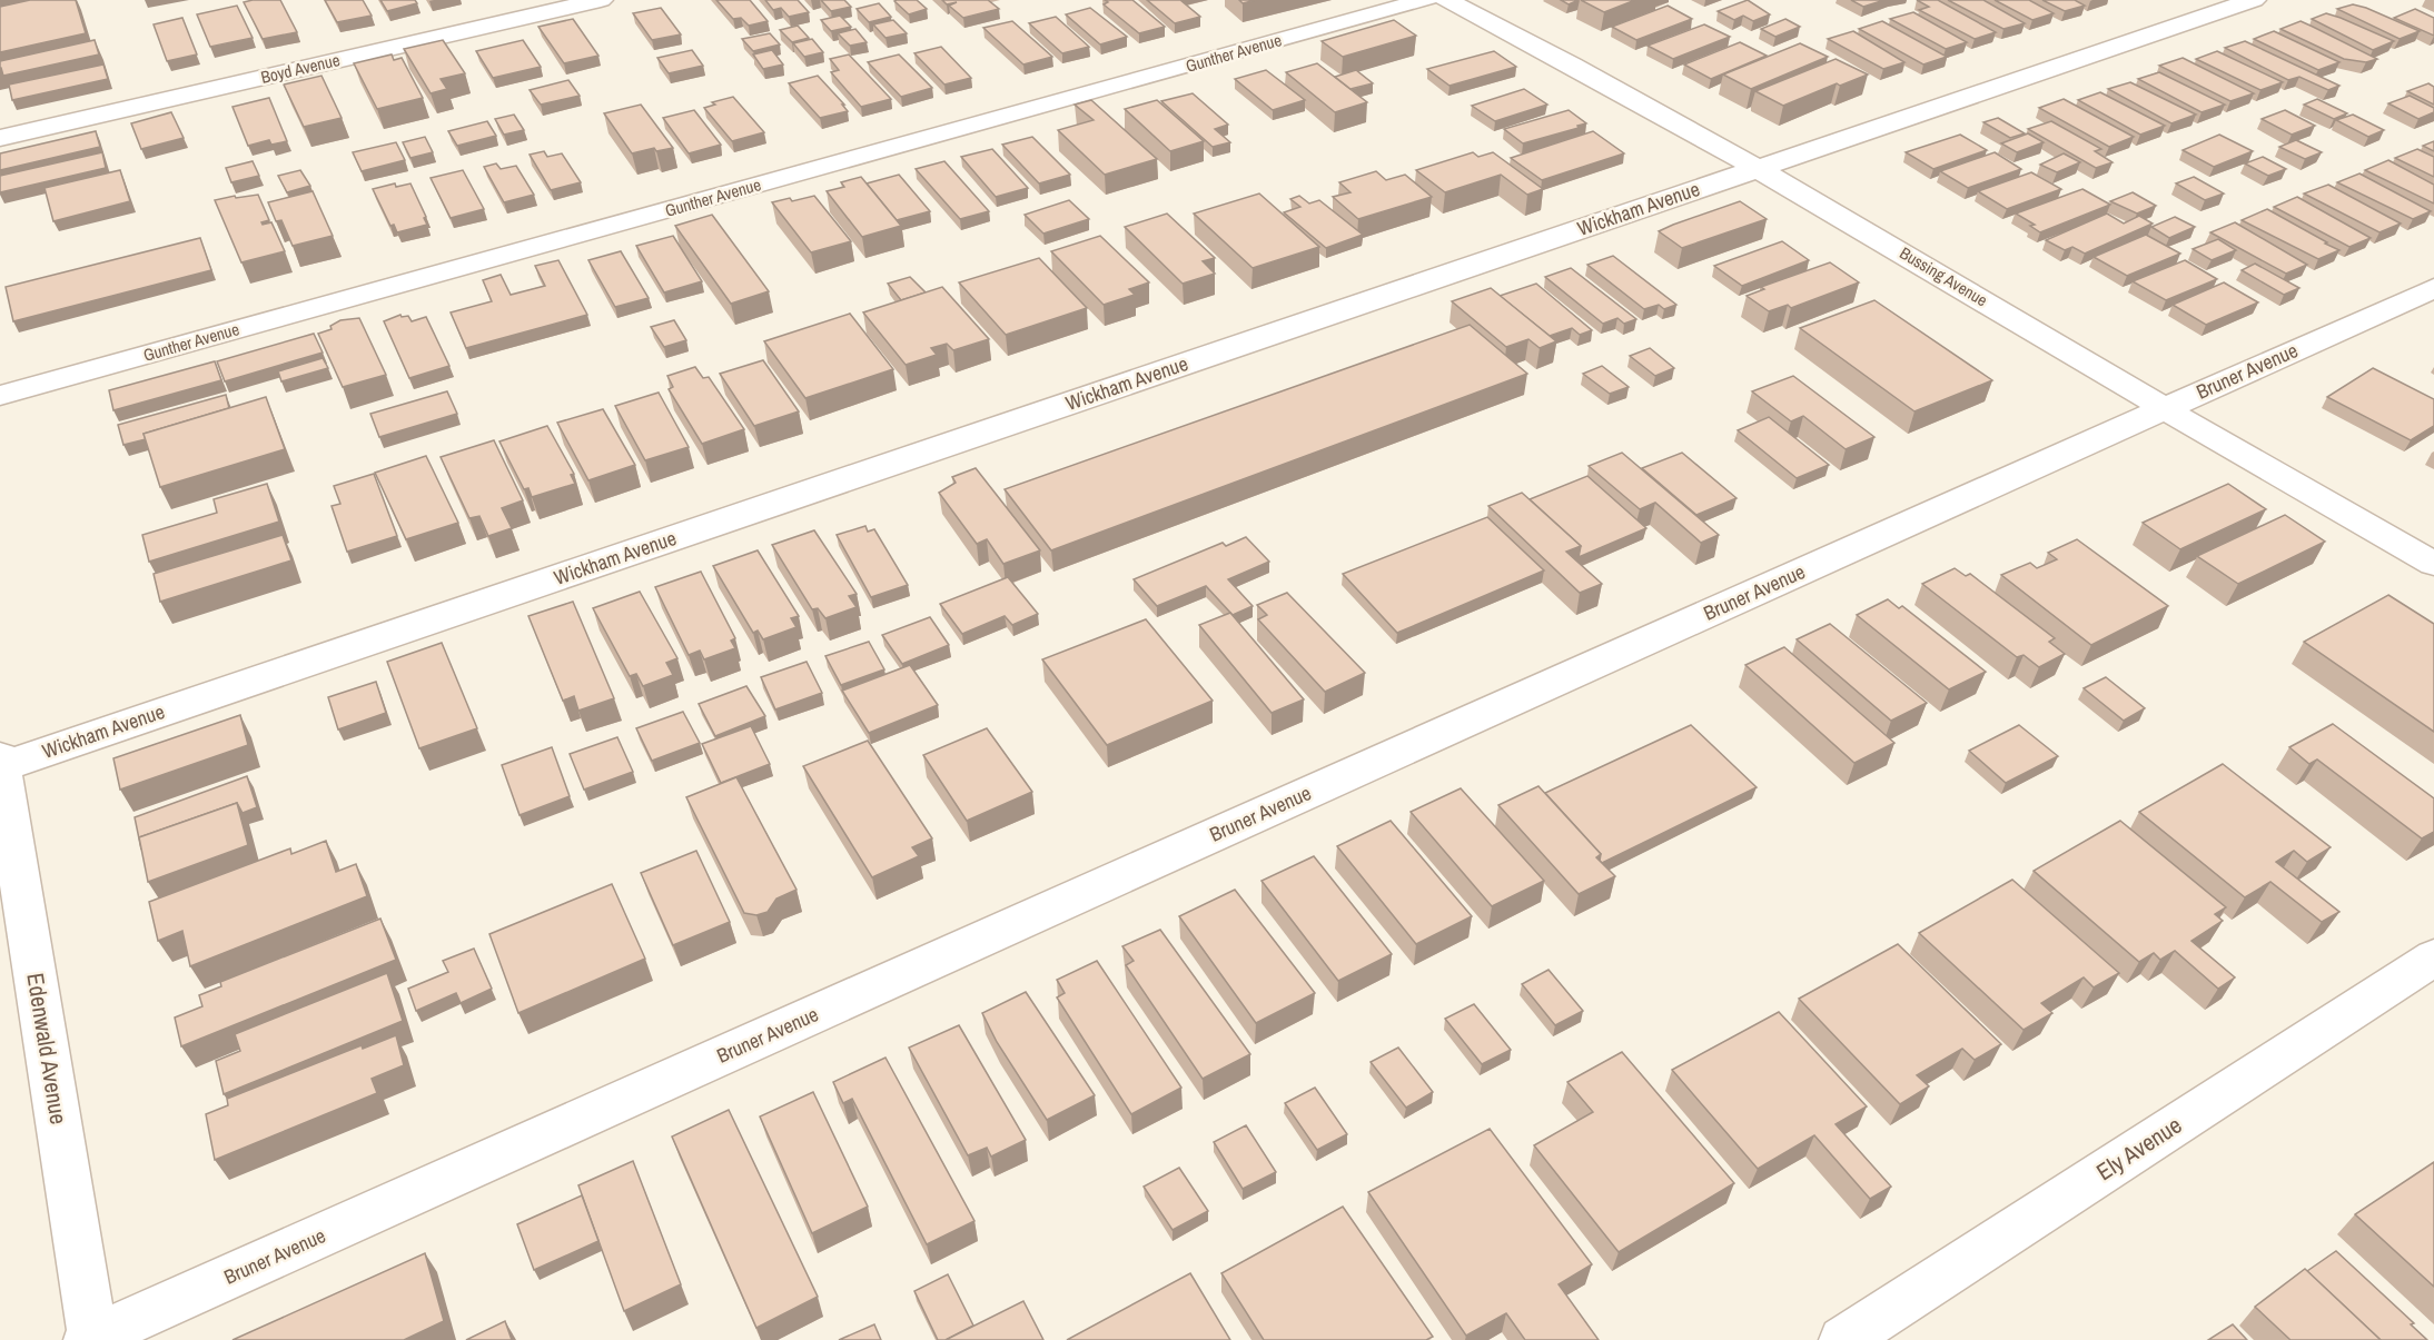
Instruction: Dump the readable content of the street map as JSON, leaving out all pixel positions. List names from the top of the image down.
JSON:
{
  "streets": {
    "street": [
      "Gunther Avenue",
      "Boyd Avenue",
      "Wickham Avenue",
      "Bussing Avenue",
      "Bruner Avenue",
      "Edenwald Avenue",
      "Ely Avenue"
    ]
  },
  "crossings": [
    ["Wickham Avenue", "Bussing Avenue"],
    ["Wickham Avenue", "Edenwald Avenue"],
    ["Bussing Avenue", "Bruner Avenue"],
    ["Bruner Avenue", "Edenwald Avenue"]
  ]
}
